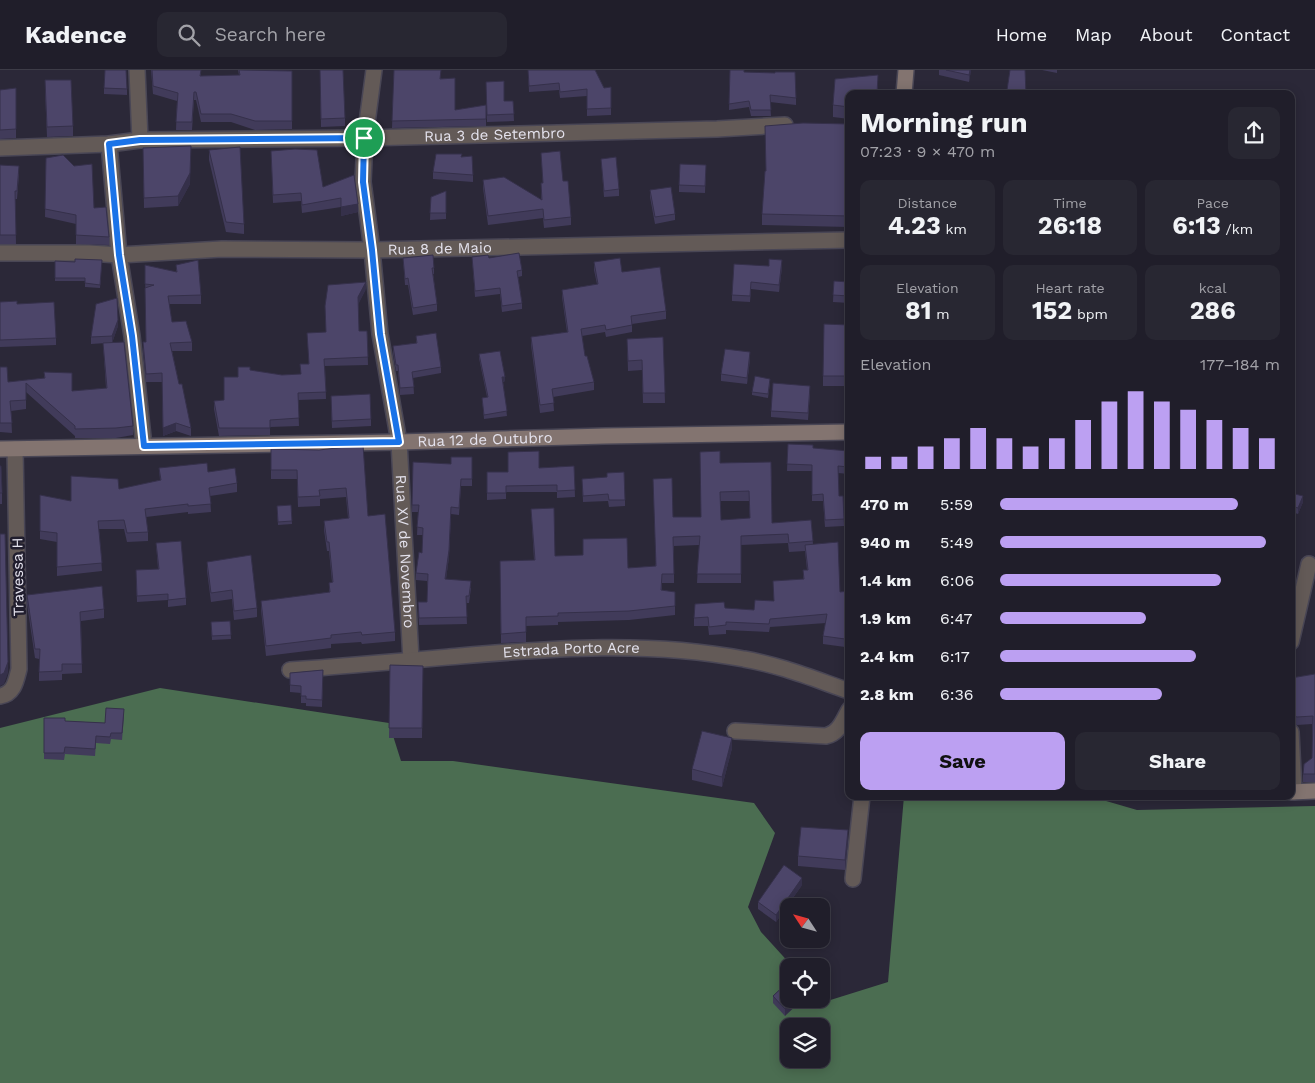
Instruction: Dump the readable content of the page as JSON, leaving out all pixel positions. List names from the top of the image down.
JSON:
{
  "streets": {
    "street": [
      "Rua 3 de Setembro",
      "Rua 8 de Maio",
      "Rua 12 de Outubro",
      "Rua XV de Novembro",
      "Travessa H",
      "Estrada Porto Acre"
    ]
  },
  "crossings": [
    ["Rua 3 de Setembro", "Rua XV de Novembro"],
    ["Rua 8 de Maio", "Rua XV de Novembro"],
    ["Rua 12 de Outubro", "Rua XV de Novembro"],
    ["Rua 12 de Outubro", "Travessa H"],
    ["Rua XV de Novembro", "Estrada Porto Acre"]
  ],
  "north": "top left",
  "page": {
    "header": "Kadence",
    "search": "Search here",
    "nav": [
      "Home",
      "Map",
      "About",
      "Contact"
    ],
    "heading": ["Morning run", "07:23 · 9 × 470 m"],
    "stats": [
      ["Distance", "4.23 km"],
      ["Time", "26:18"],
      ["Pace", "6:13 /km"],
      ["Elevation", "81 m"],
      ["Heart rate", "152 bpm"],
      ["kcal", "286"]
    ],
    "chart": ["Elevation", "177–184 m"],
    "list": [
      {
        "name": "470 m",
        "note": "5:59"
      },
      {
        "name": "940 m",
        "note": "5:49"
      },
      {
        "name": "1.4 km",
        "note": "6:06"
      },
      {
        "name": "1.9 km",
        "note": "6:47"
      },
      {
        "name": "2.4 km",
        "note": "6:17"
      },
      {
        "name": "2.8 km",
        "note": "6:36"
      }
    ],
    "buttons": ["Save", "Share"]
  }
}
